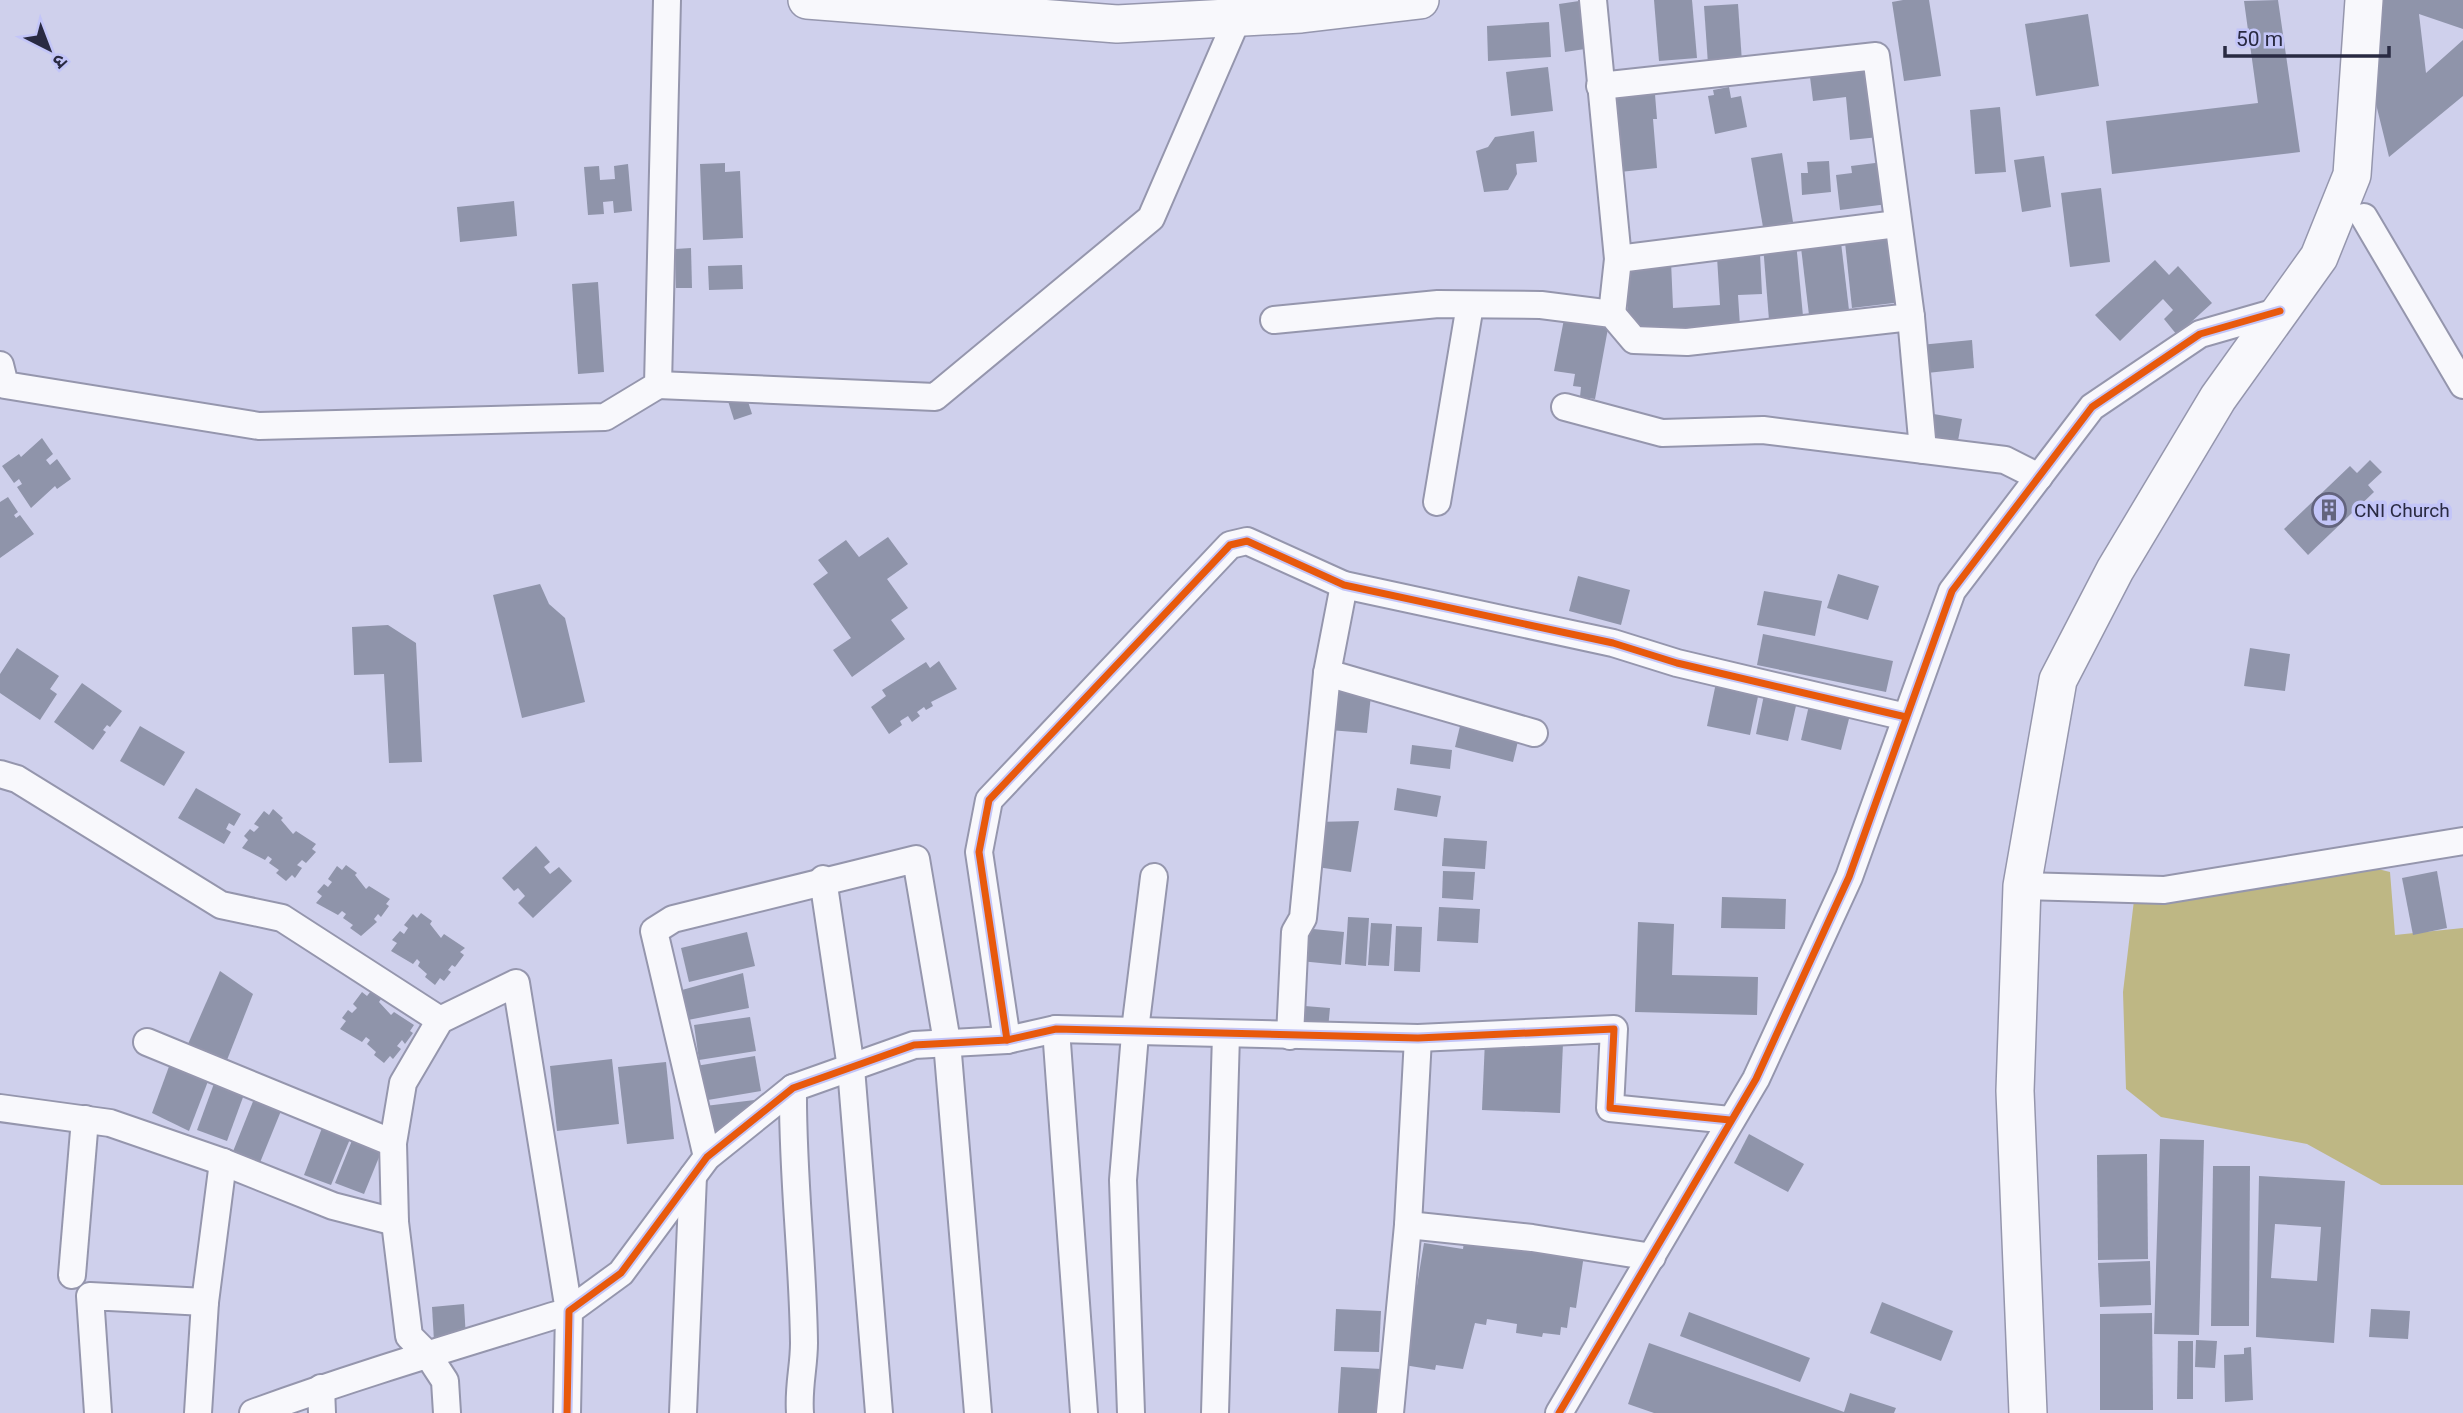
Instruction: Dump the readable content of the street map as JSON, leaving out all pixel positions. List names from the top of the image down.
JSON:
{
  "places": {
    "building": ["CNI Church"]
  },
  "scale_bar": "50 m",
  "north": "bottom right"
}
